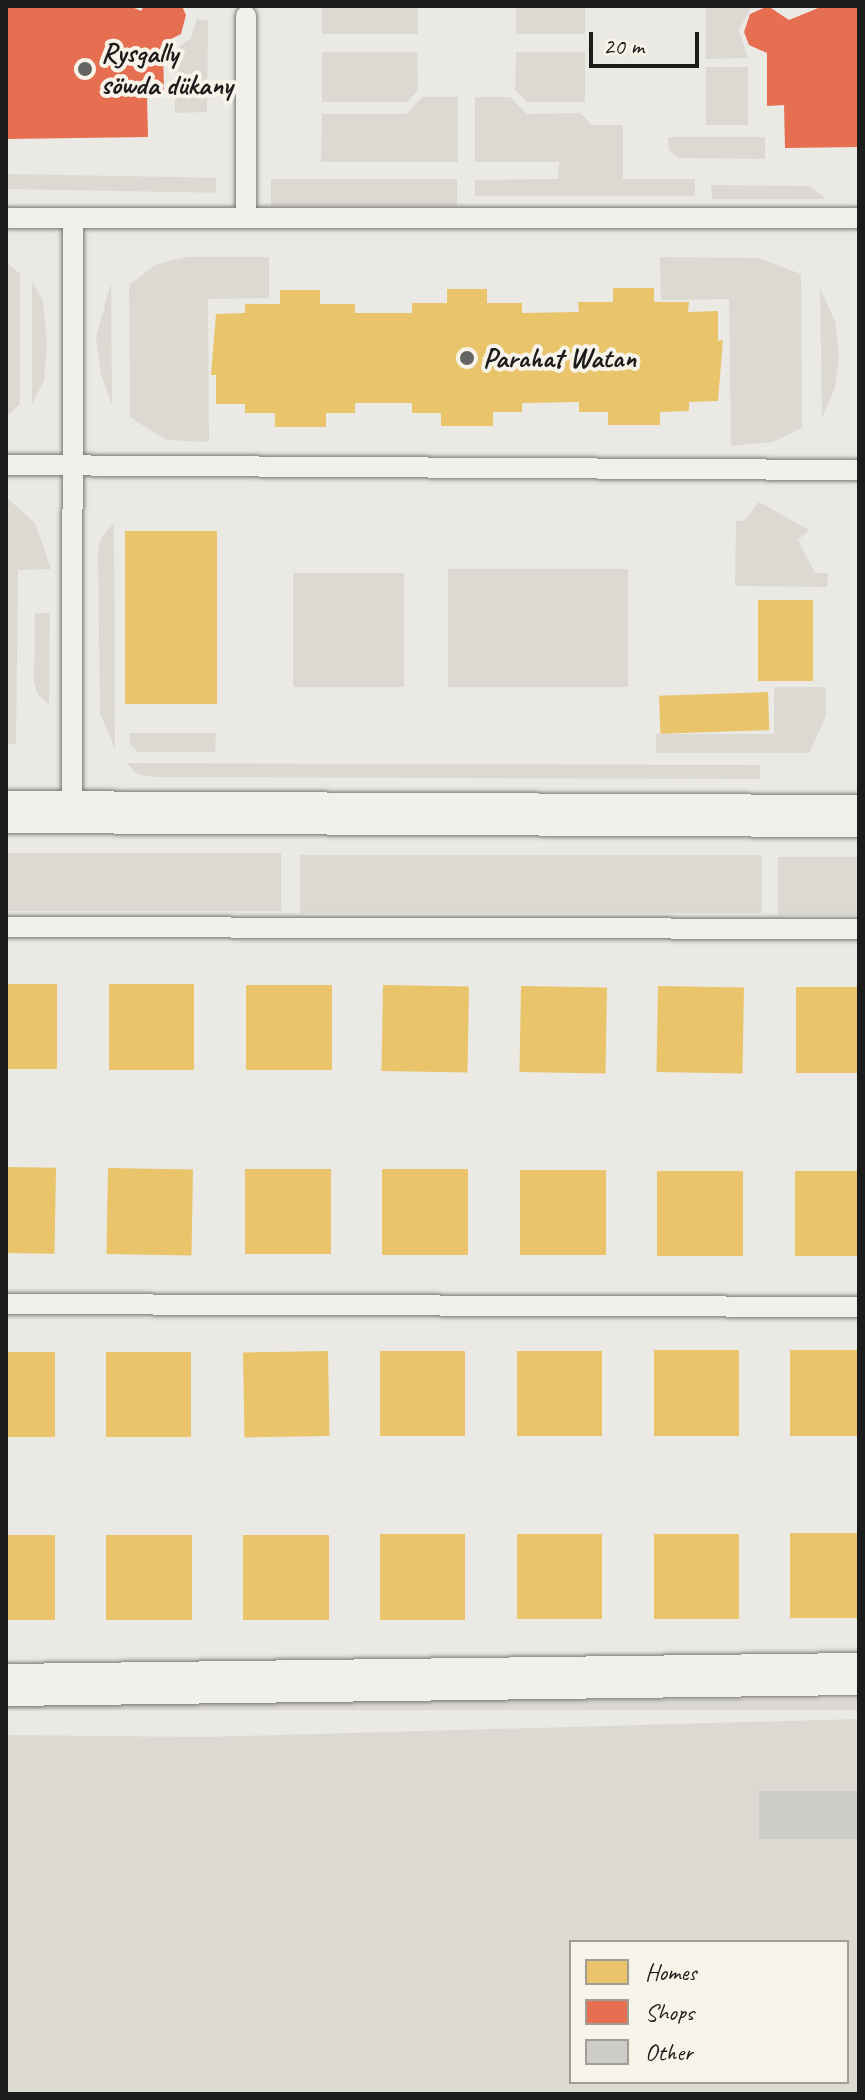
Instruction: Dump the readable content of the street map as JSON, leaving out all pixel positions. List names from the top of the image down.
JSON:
{
  "places": ["Rysgally söwda dükany", "Parahat Watan"],
  "legend": ["Homes", "Shops", "Other"],
  "scale_bar": "20 m"
}
